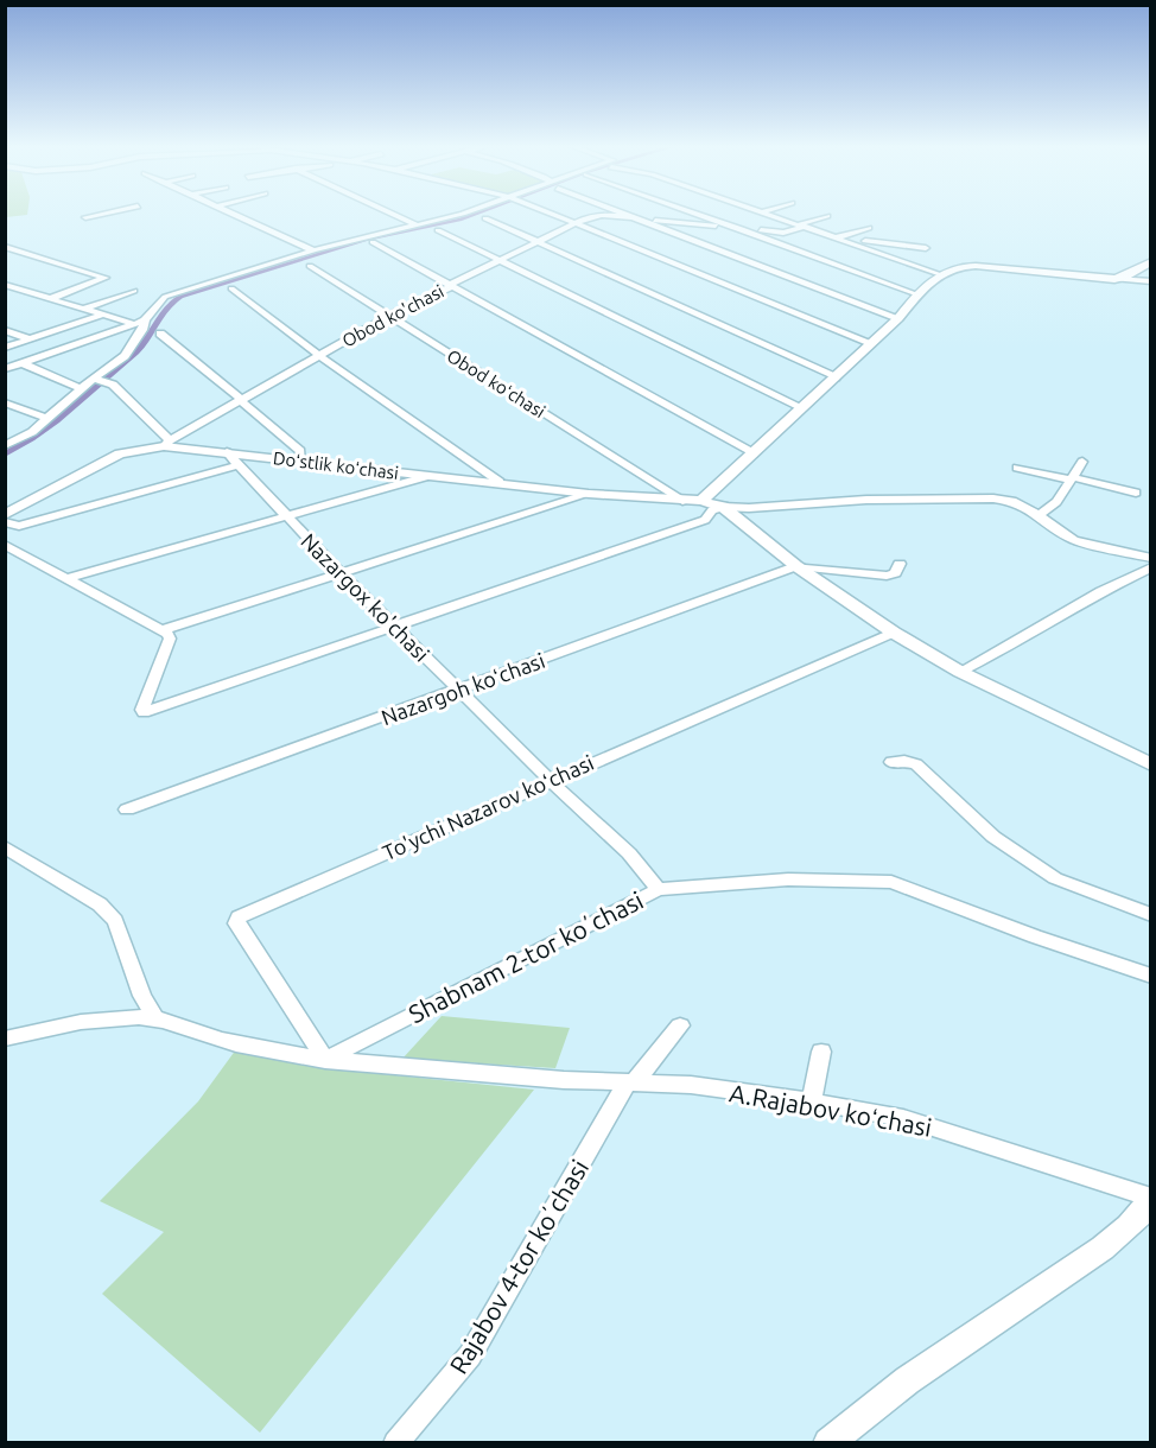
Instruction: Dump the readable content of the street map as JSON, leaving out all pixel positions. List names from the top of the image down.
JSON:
{
  "streets": {
    "street": [
      "Obod ko'chasi",
      "Obod koʻchasi",
      "Doʻstlik koʻchasi",
      "Nazargox ko'chasi",
      "Nazargoh koʻchasi",
      "To'ychi Nazarov koʻchasi",
      "Shabnam 2-tor koʼchasi",
      "A.Rajabov koʻchasi",
      "Rajabov 4-tor koʼchasi"
    ]
  },
  "crossings": [
    ["Obod ko'chasi", "Obod koʻchasi"],
    ["Obod ko'chasi", "Doʻstlik koʻchasi"],
    ["Obod koʻchasi", "Doʻstlik koʻchasi"],
    ["Doʻstlik koʻchasi", "Nazargox ko'chasi"],
    ["Nazargox ko'chasi", "Nazargoh koʻchasi"],
    ["Nazargox ko'chasi", "To'ychi Nazarov koʻchasi"],
    ["Nazargox ko'chasi", "Shabnam 2-tor koʼchasi"],
    ["To'ychi Nazarov koʻchasi", "Shabnam 2-tor koʼchasi"],
    ["To'ychi Nazarov koʻchasi", "A.Rajabov koʻchasi"],
    ["Shabnam 2-tor koʼchasi", "A.Rajabov koʻchasi"],
    ["A.Rajabov koʻchasi", "Rajabov 4-tor koʼchasi"]
  ]
}
